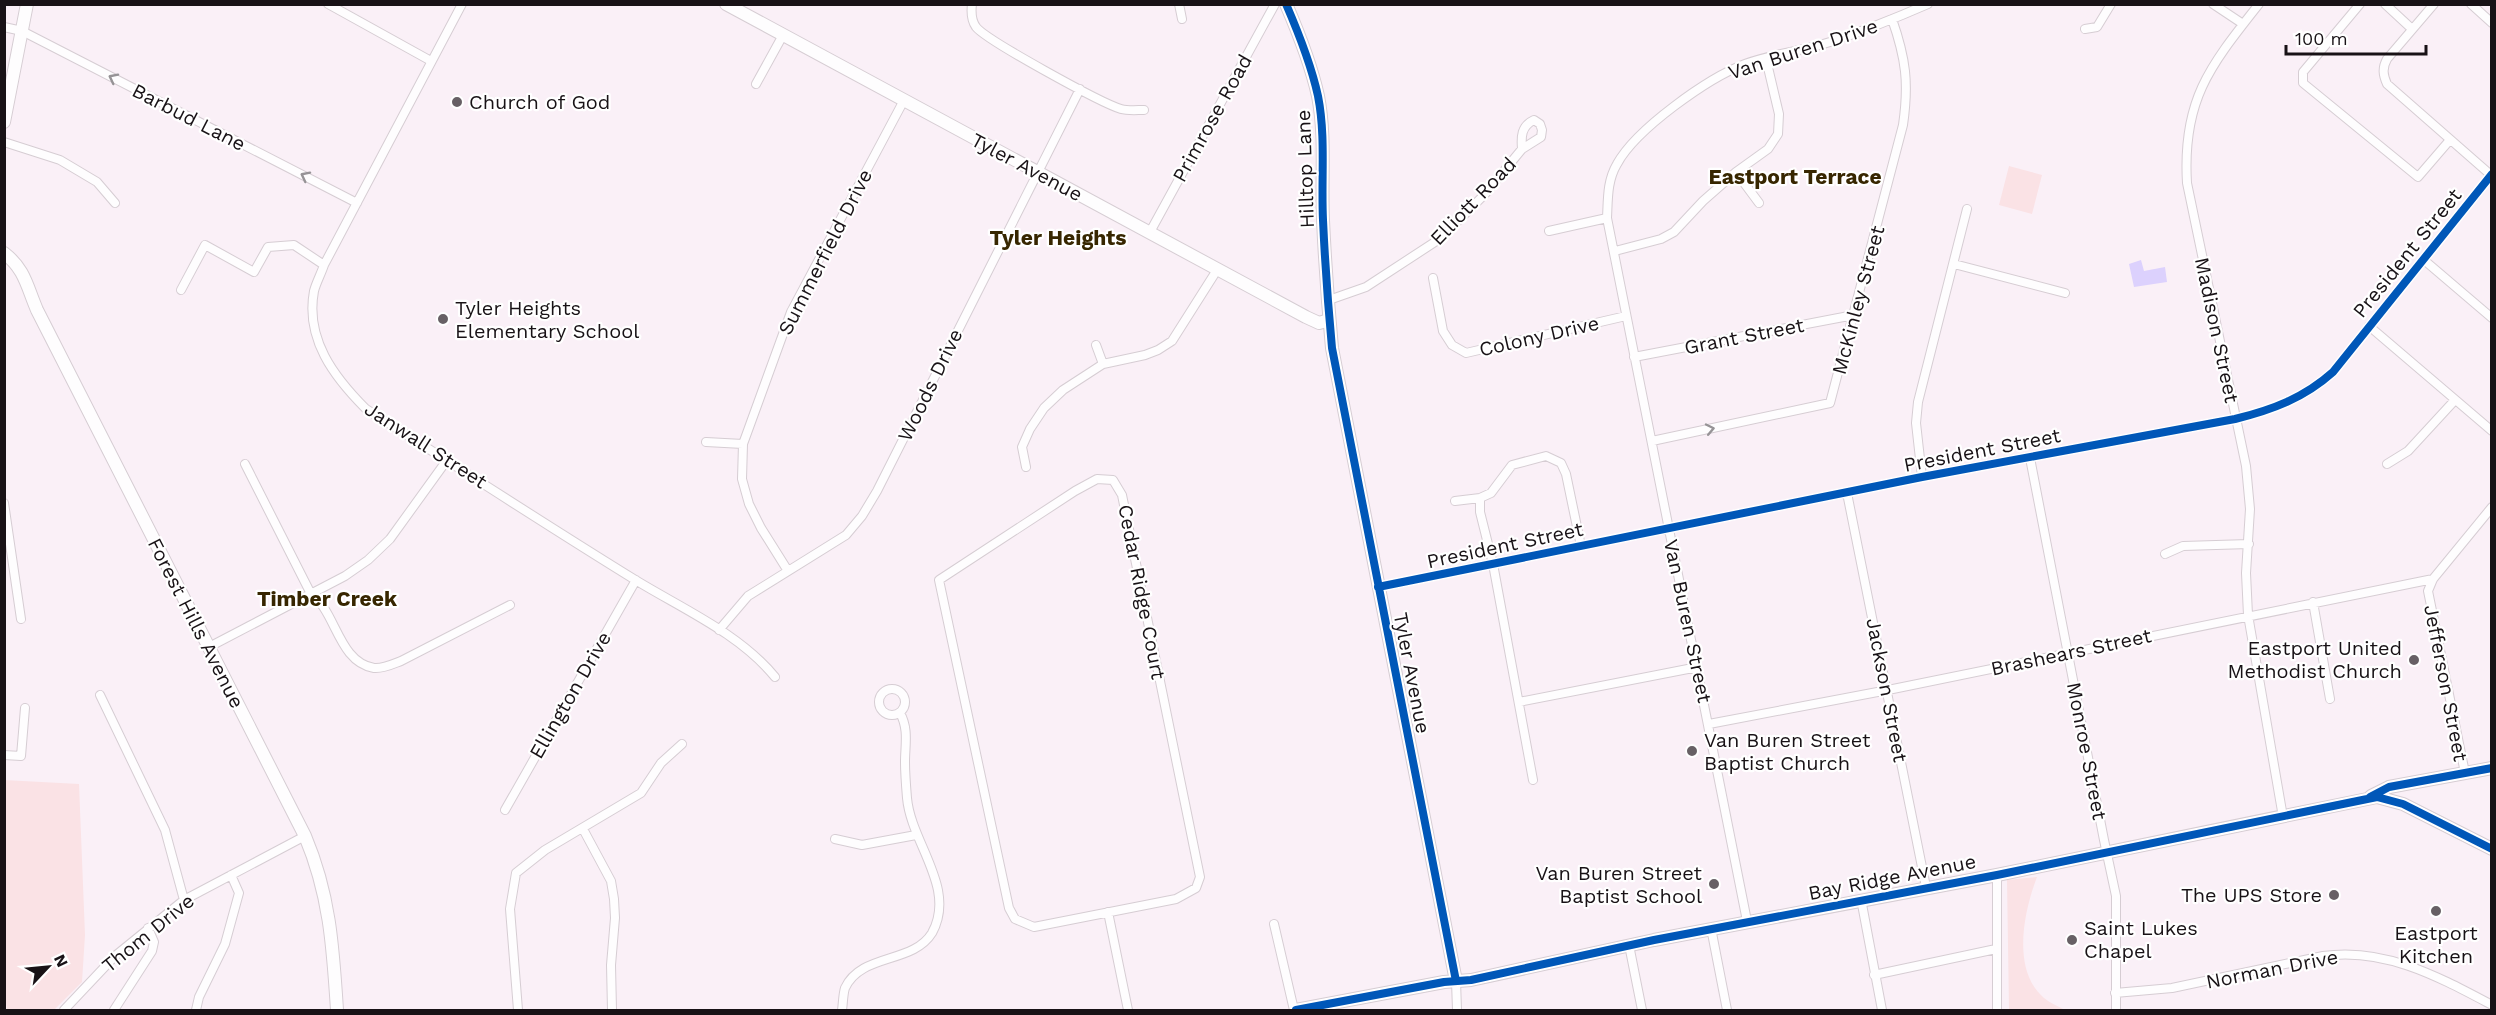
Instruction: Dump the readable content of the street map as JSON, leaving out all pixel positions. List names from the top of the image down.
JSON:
{
  "streets": {
    "street": [
      "Van Buren Drive",
      "Barbud Lane",
      "Primrose Road",
      "Tyler Avenue",
      "Hilltop Lane",
      "Elliott Road",
      "Summerfield Drive",
      "President Street",
      "McKinley Street",
      "Madison Street",
      "Colony Drive",
      "Grant Street",
      "Woods Drive",
      "Janwall Street",
      "Cedar Ridge Court",
      "Van Buren Street",
      "Forest Hills Avenue",
      "Brashears Street",
      "Jefferson Street",
      "Jackson Street",
      "Ellington Drive",
      "Monroe Street",
      "Bay Ridge Avenue",
      "Thom Drive",
      "Norman Drive"
    ]
  },
  "crossings": [
    ["Van Buren Drive", "McKinley Street"],
    ["Van Buren Drive", "Van Buren Street"],
    ["Barbud Lane", "Janwall Street"],
    ["Primrose Road", "Tyler Avenue"],
    ["Tyler Avenue", "Hilltop Lane"],
    ["Tyler Avenue", "Elliott Road"],
    ["Tyler Avenue", "Summerfield Drive"],
    ["Tyler Avenue", "President Street"],
    ["Tyler Avenue", "Woods Drive"],
    ["Tyler Avenue", "Bay Ridge Avenue"],
    ["Hilltop Lane", "Elliott Road"],
    ["Summerfield Drive", "Woods Drive"],
    ["President Street", "Madison Street"],
    ["President Street", "Van Buren Street"],
    ["President Street", "Jackson Street"],
    ["President Street", "Monroe Street"],
    ["McKinley Street", "Grant Street"],
    ["McKinley Street", "Van Buren Street"],
    ["Madison Street", "Brashears Street"],
    ["Madison Street", "Bay Ridge Avenue"],
    ["Colony Drive", "Van Buren Street"],
    ["Grant Street", "Van Buren Street"],
    ["Woods Drive", "Janwall Street"],
    ["Janwall Street", "Ellington Drive"],
    ["Van Buren Street", "Brashears Street"],
    ["Van Buren Street", "Bay Ridge Avenue"],
    ["Forest Hills Avenue", "Thom Drive"],
    ["Brashears Street", "Jefferson Street"],
    ["Brashears Street", "Jackson Street"],
    ["Brashears Street", "Monroe Street"],
    ["Jefferson Street", "Bay Ridge Avenue"],
    ["Jackson Street", "Bay Ridge Avenue"],
    ["Monroe Street", "Bay Ridge Avenue"],
    ["Monroe Street", "Norman Drive"]
  ],
  "one_way": ["Barbud Lane", "McKinley Street"],
  "districts": ["Eastport Terrace", "Tyler Heights", "Timber Creek"],
  "places": [
    "Church of God",
    "Tyler Heights Elementary School",
    "Eastport United Methodist Church",
    "Van Buren Street Baptist Church",
    "Van Buren Street Baptist School",
    "The UPS Store",
    "Eastport Kitchen",
    "Saint Lukes Chapel"
  ],
  "scale_bar": "100 m",
  "north": "top right"
}
